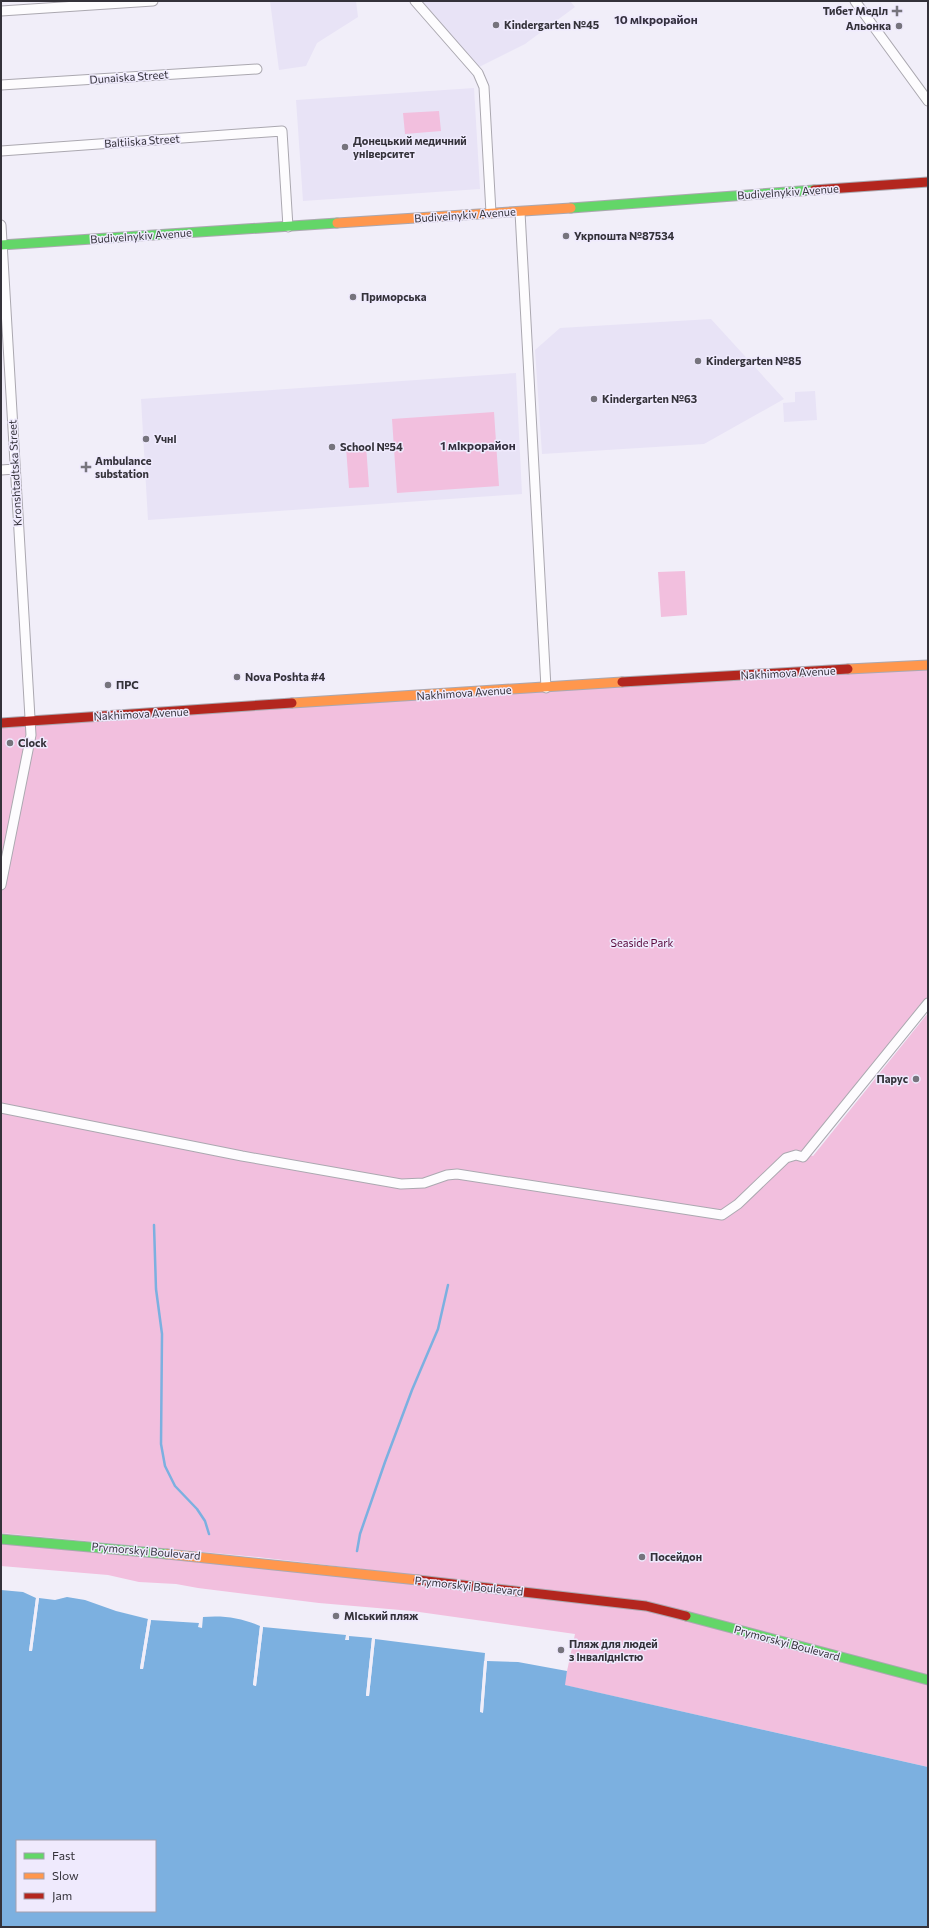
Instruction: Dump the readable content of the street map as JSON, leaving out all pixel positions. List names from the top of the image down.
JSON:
{
  "streets": {
    "main road": ["Budivelnykiv Avenue", "Nakhimova Avenue", "Prymorskyi Boulevard"],
    "street": ["Dunaiska Street", "Baltiiska Street", "Kronshtadtska Street"]
  },
  "crossings": [
    ["Baltiiska Street", "Budivelnykiv Avenue"],
    ["Budivelnykiv Avenue", "Kronshtadtska Street"],
    ["Kronshtadtska Street", "Nakhimova Avenue"]
  ],
  "districts": ["10 мікрорайон", "1 мікрорайон"],
  "parks": ["Seaside Park"],
  "places": {
    "health": ["Тибет Меділ", "Ambulance substation"],
    "other": [
      "Kindergarten №45",
      "Альонка",
      "Донецький медичний університет",
      "Укрпошта №87534",
      "Приморська",
      "Kindergarten №85",
      "Kindergarten №63",
      "Учні",
      "School №54",
      "Nova Poshta #4",
      "ПРС",
      "Clock",
      "Парус",
      "Посейдон",
      "Міський пляж",
      "Пляж для людей з інвалідністю"
    ]
  },
  "legend": ["Fast", "Slow", "Jam"]
}
